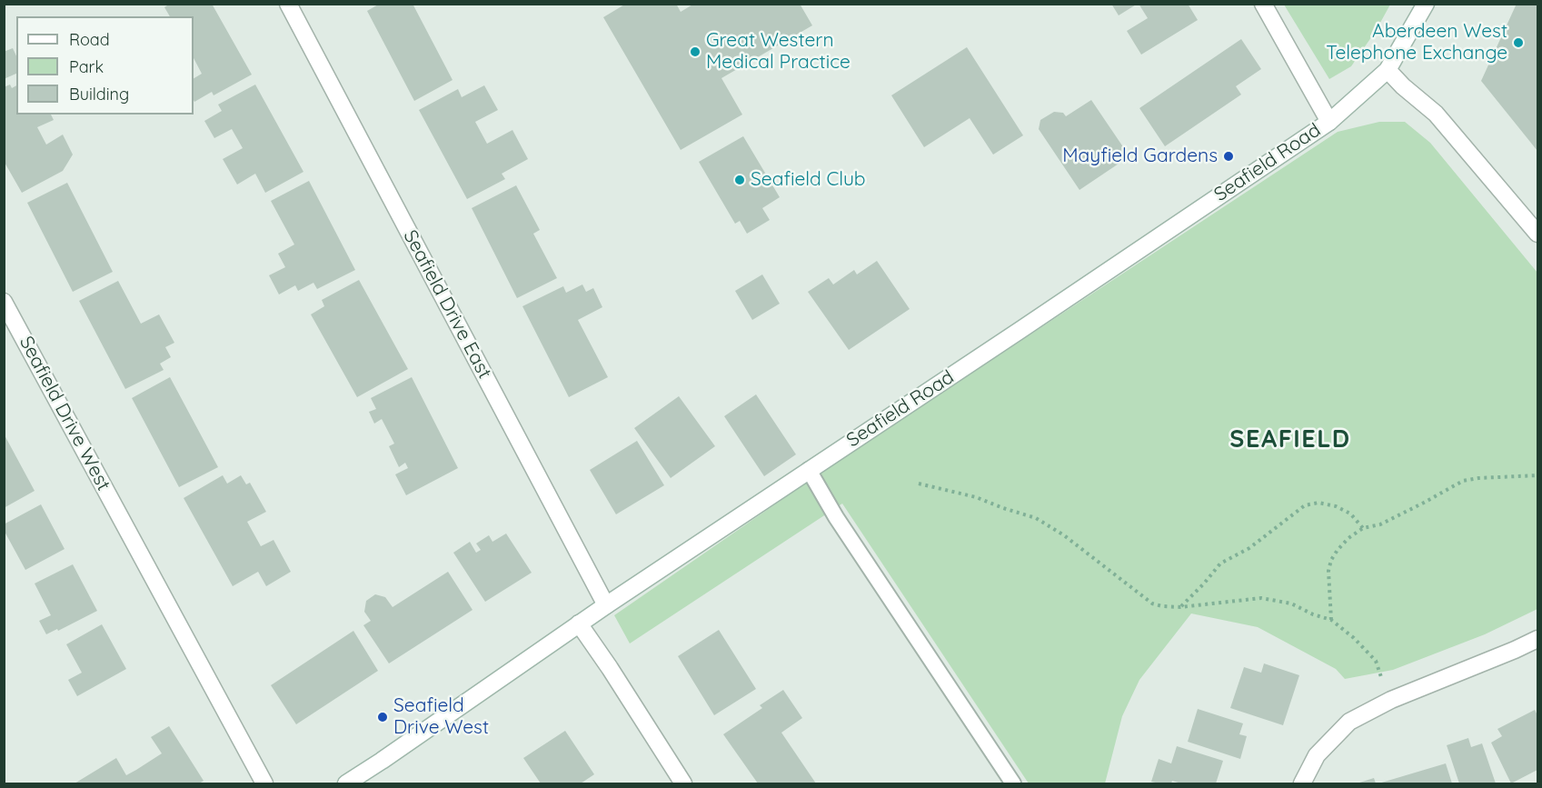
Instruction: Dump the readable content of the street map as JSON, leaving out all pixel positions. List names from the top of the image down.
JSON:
{
  "streets": {
    "street": ["Seafield Road", "Seafield Drive East", "Seafield Drive West"]
  },
  "crossings": [
    ["Seafield Road", "Seafield Drive East"]
  ],
  "districts": ["SEAFIELD"],
  "places": [
    "Aberdeen West Telephone Exchange",
    "Great Western Medical Practice",
    "Mayfield Gardens",
    "Seafield Club",
    "Seafield Drive West"
  ],
  "legend": ["Road", "Park", "Building"]
}
